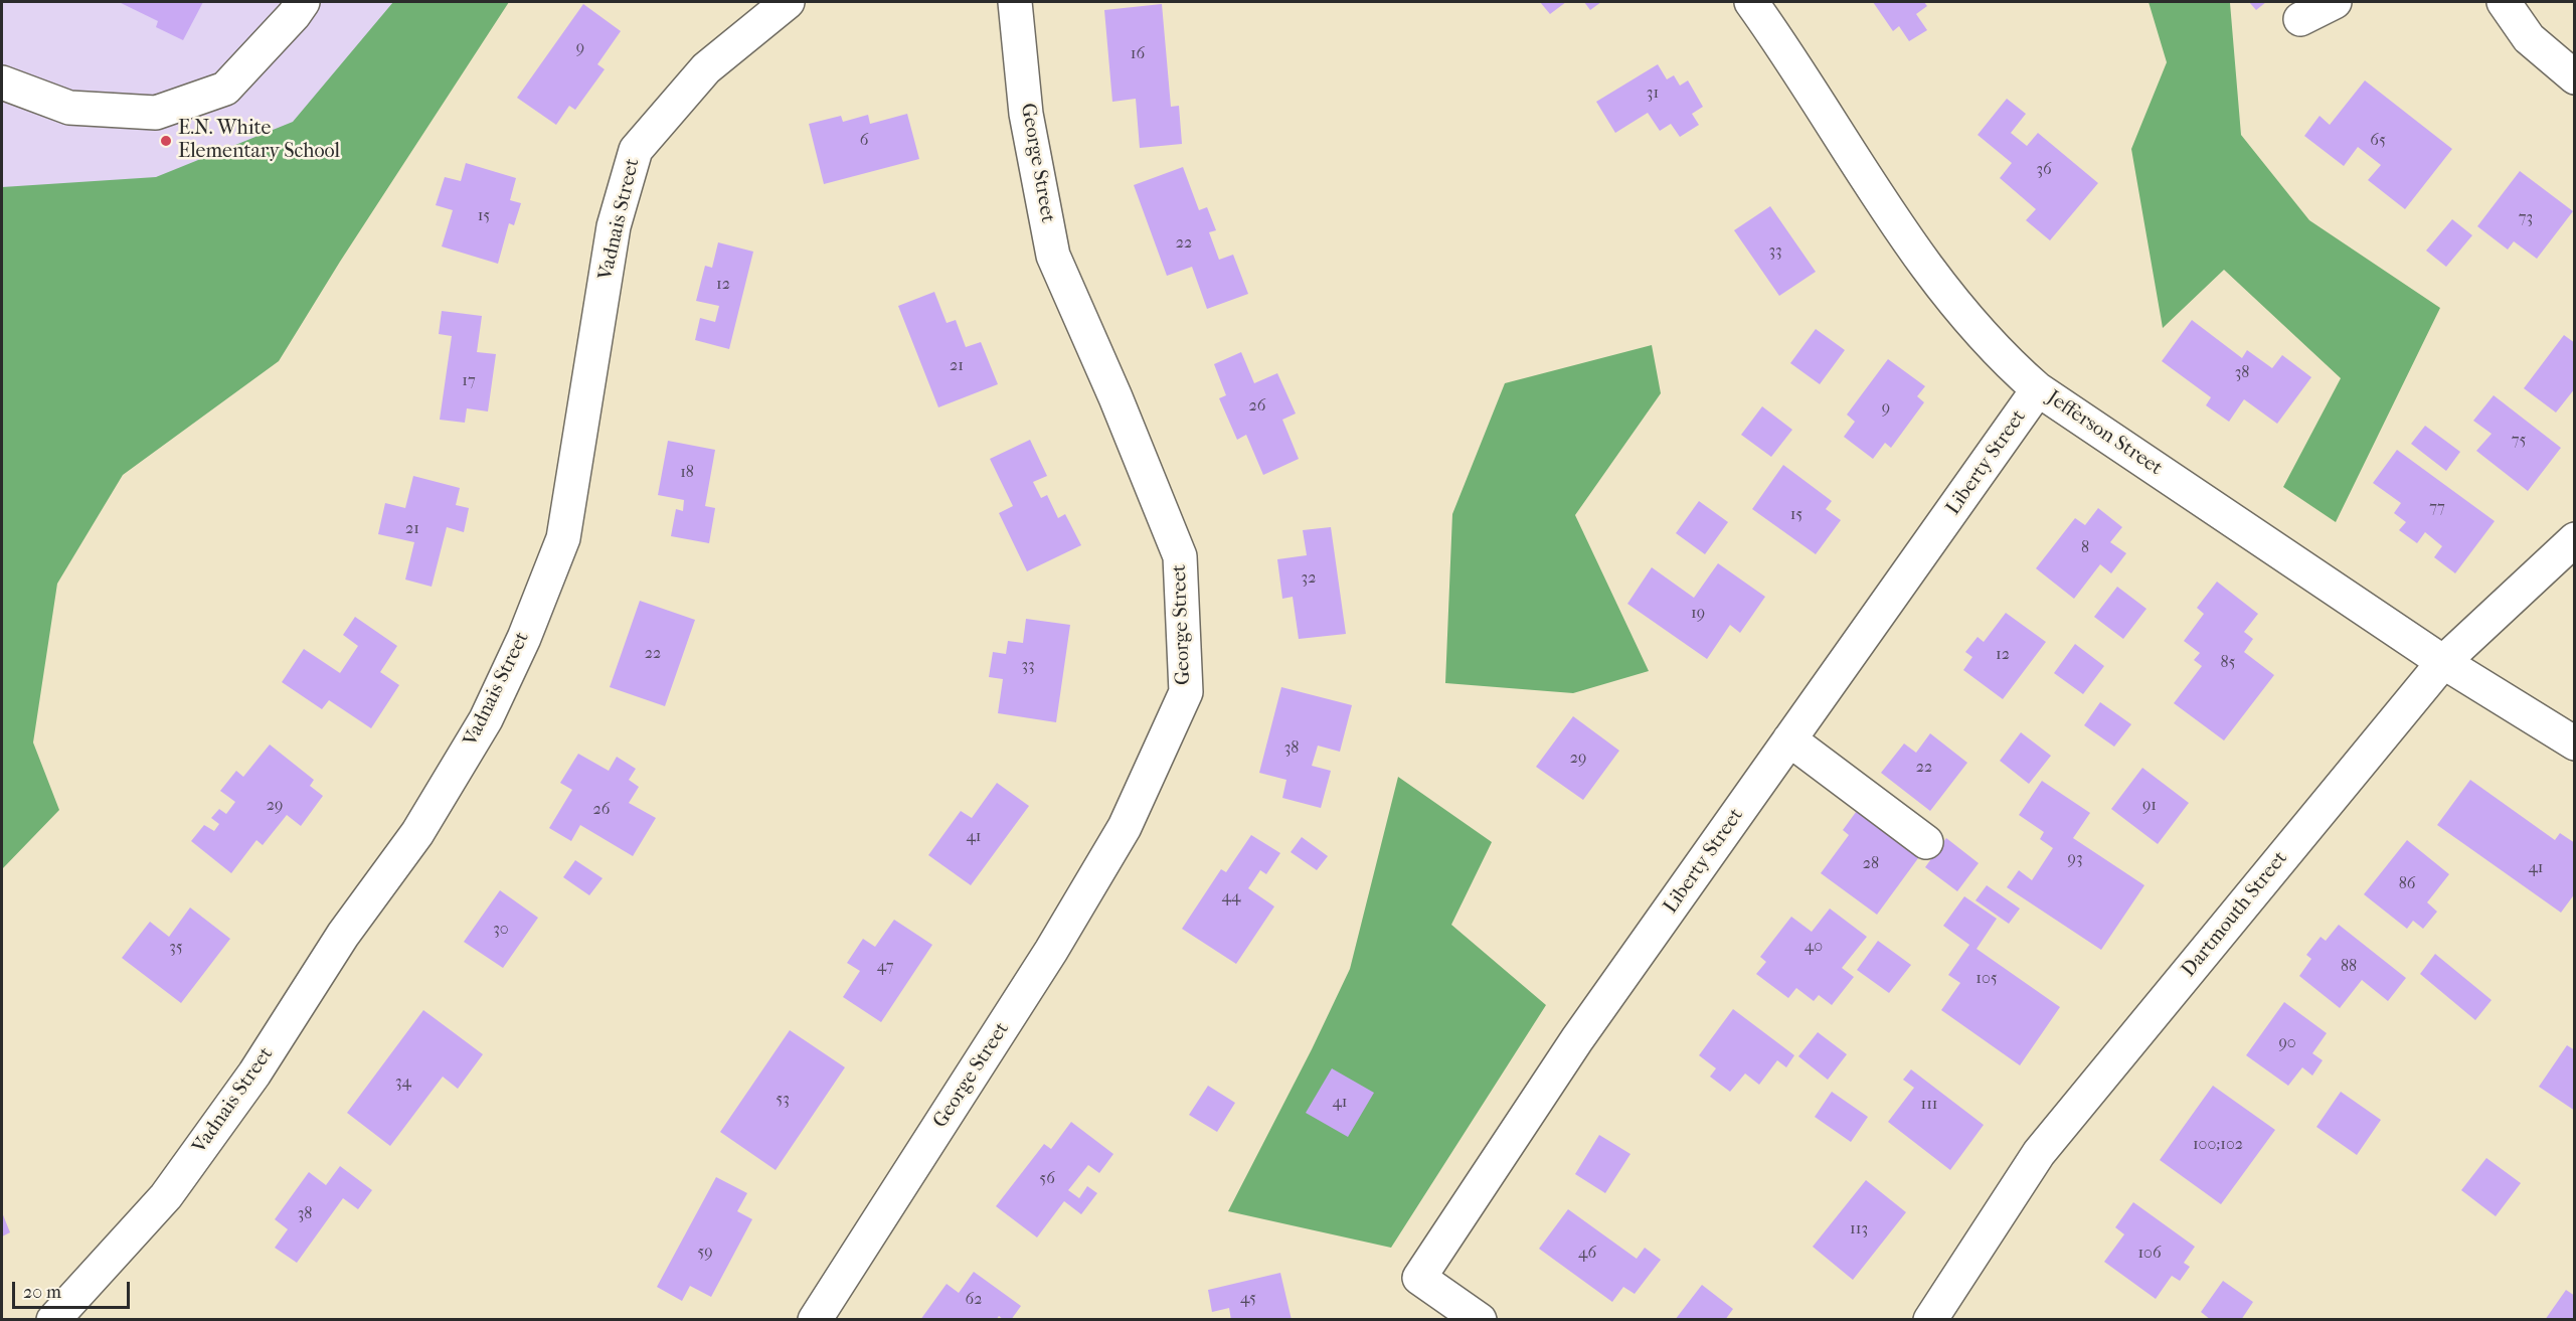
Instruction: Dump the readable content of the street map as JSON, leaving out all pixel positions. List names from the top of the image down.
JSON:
{
  "streets": {
    "street": [
      "George Street",
      "Vadnais Street",
      "Jefferson Street",
      "Liberty Street",
      "Dartmouth Street"
    ]
  },
  "crossings": [
    ["Jefferson Street", "Liberty Street"],
    ["Jefferson Street", "Dartmouth Street"]
  ],
  "places": ["E.N. White Elementary School"],
  "house_numbers": [
    "9",
    "16",
    "31",
    "6",
    "65",
    "36",
    "15",
    "73",
    "22",
    "33",
    "12",
    "21",
    "38",
    "17",
    "26",
    "9",
    "75",
    "18",
    "77",
    "15",
    "21",
    "8",
    "32",
    "19",
    "22",
    "12",
    "85",
    "33",
    "38",
    "29",
    "22",
    "29",
    "91",
    "26",
    "41",
    "93",
    "28",
    "41",
    "86",
    "44",
    "30",
    "40",
    "35",
    "47",
    "88",
    "105",
    "90",
    "34",
    "53",
    "41",
    "111",
    "100;102",
    "56",
    "38",
    "113",
    "59",
    "46",
    "106",
    "45",
    "62"
  ],
  "scale_bar": "20 m"
}
